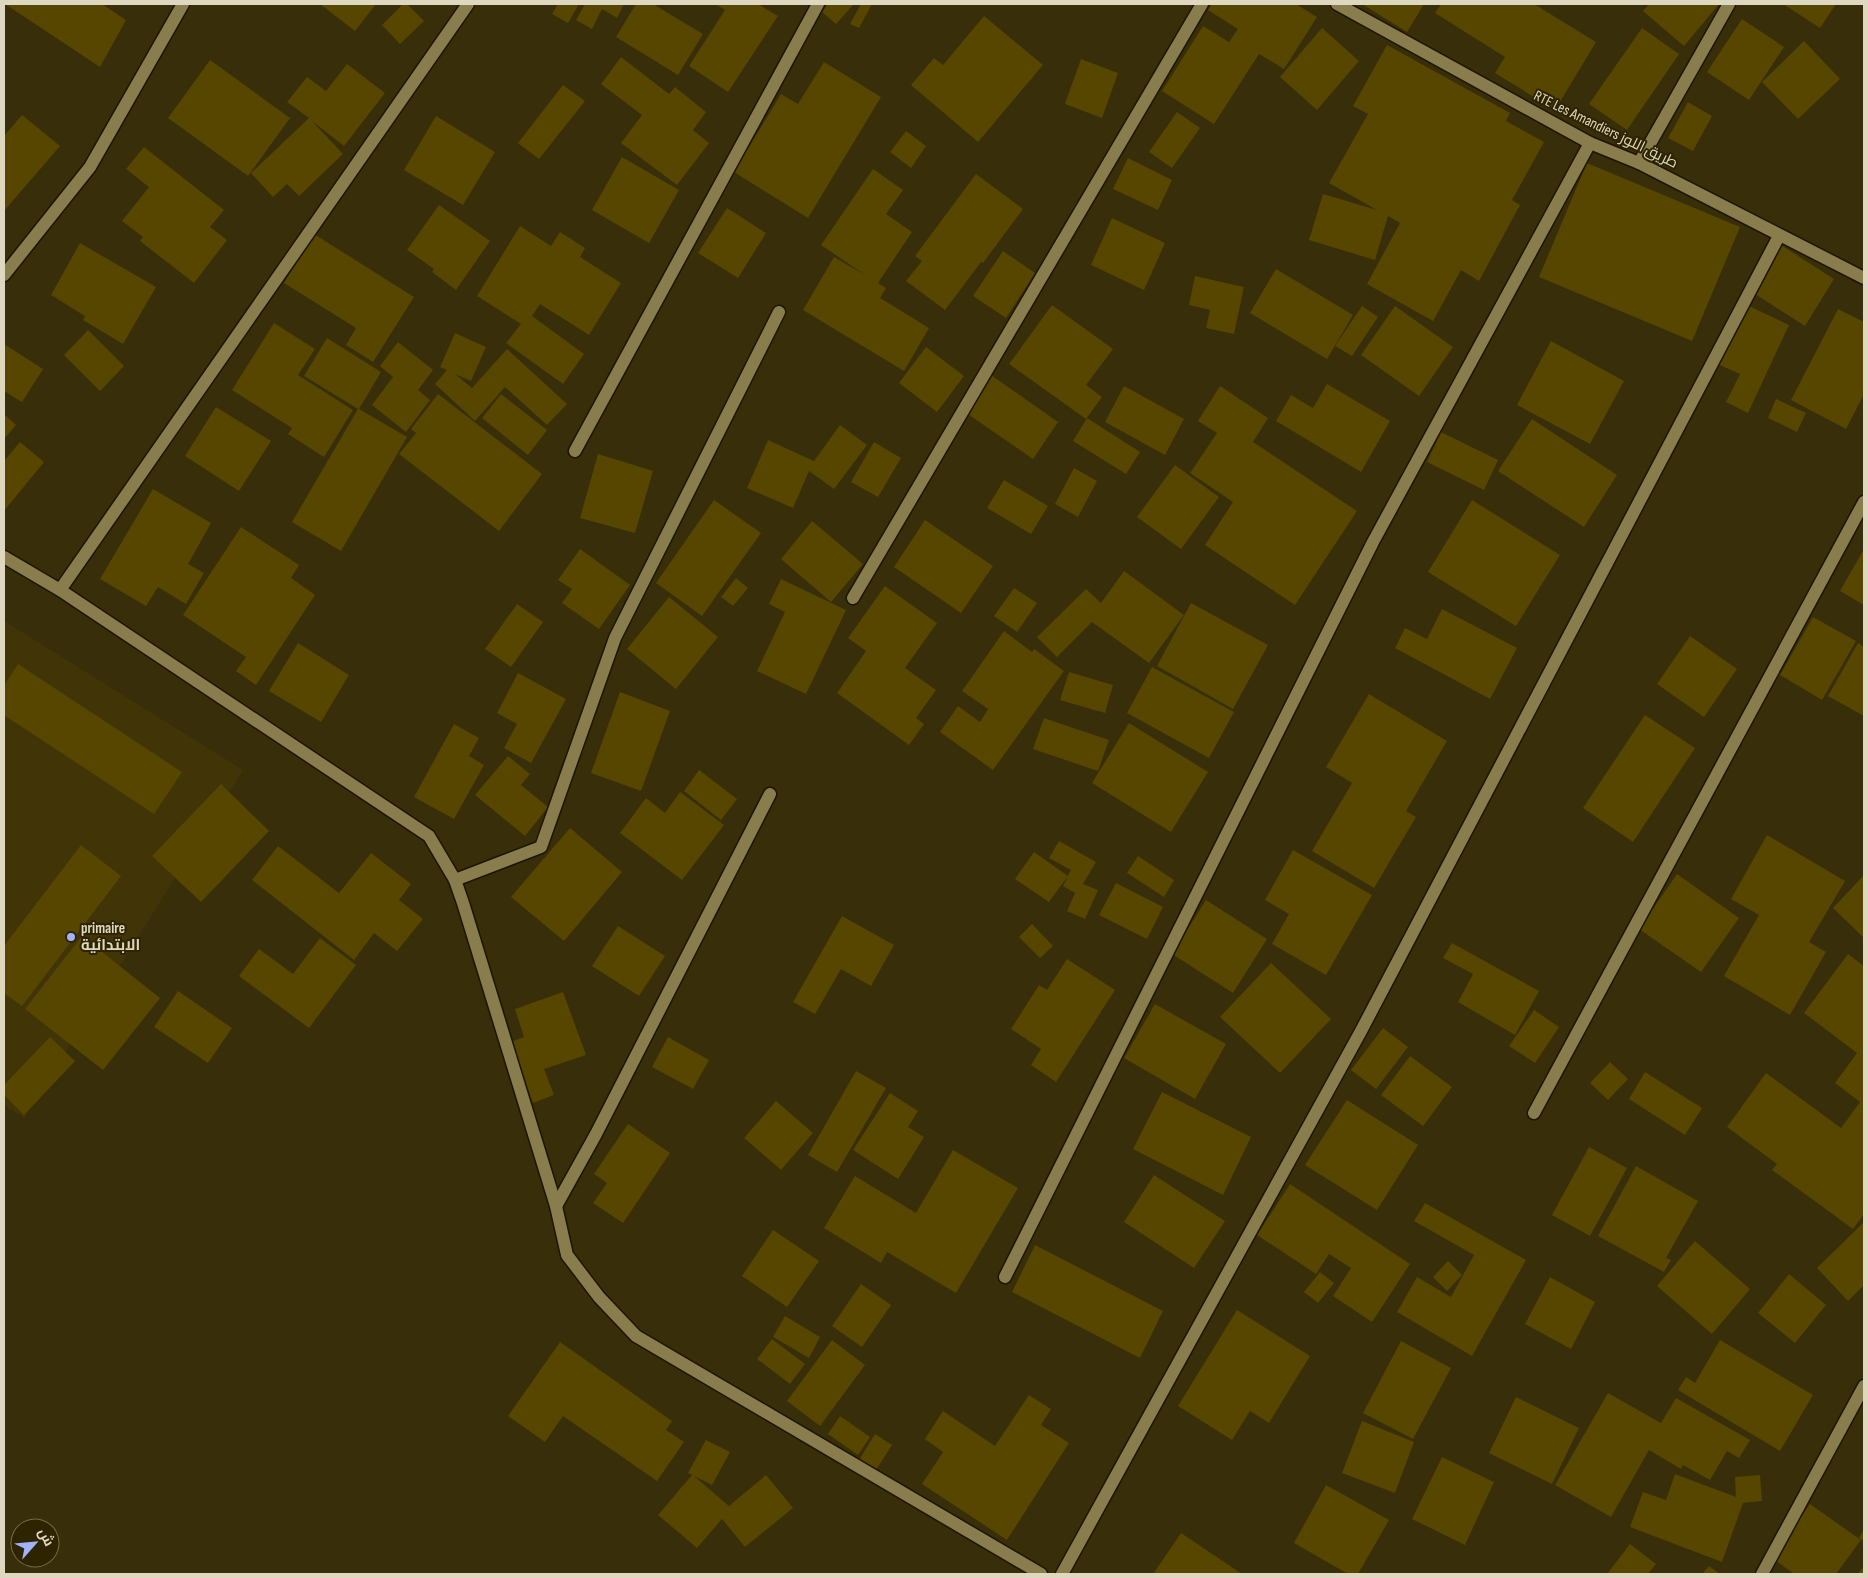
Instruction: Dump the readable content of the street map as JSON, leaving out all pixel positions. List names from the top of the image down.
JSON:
{
  "streets": {
    "street": ["RTE Les Amandiers طريق اللوز"]
  },
  "places": ["primaire الابتدائية"],
  "north": "top right"
}
